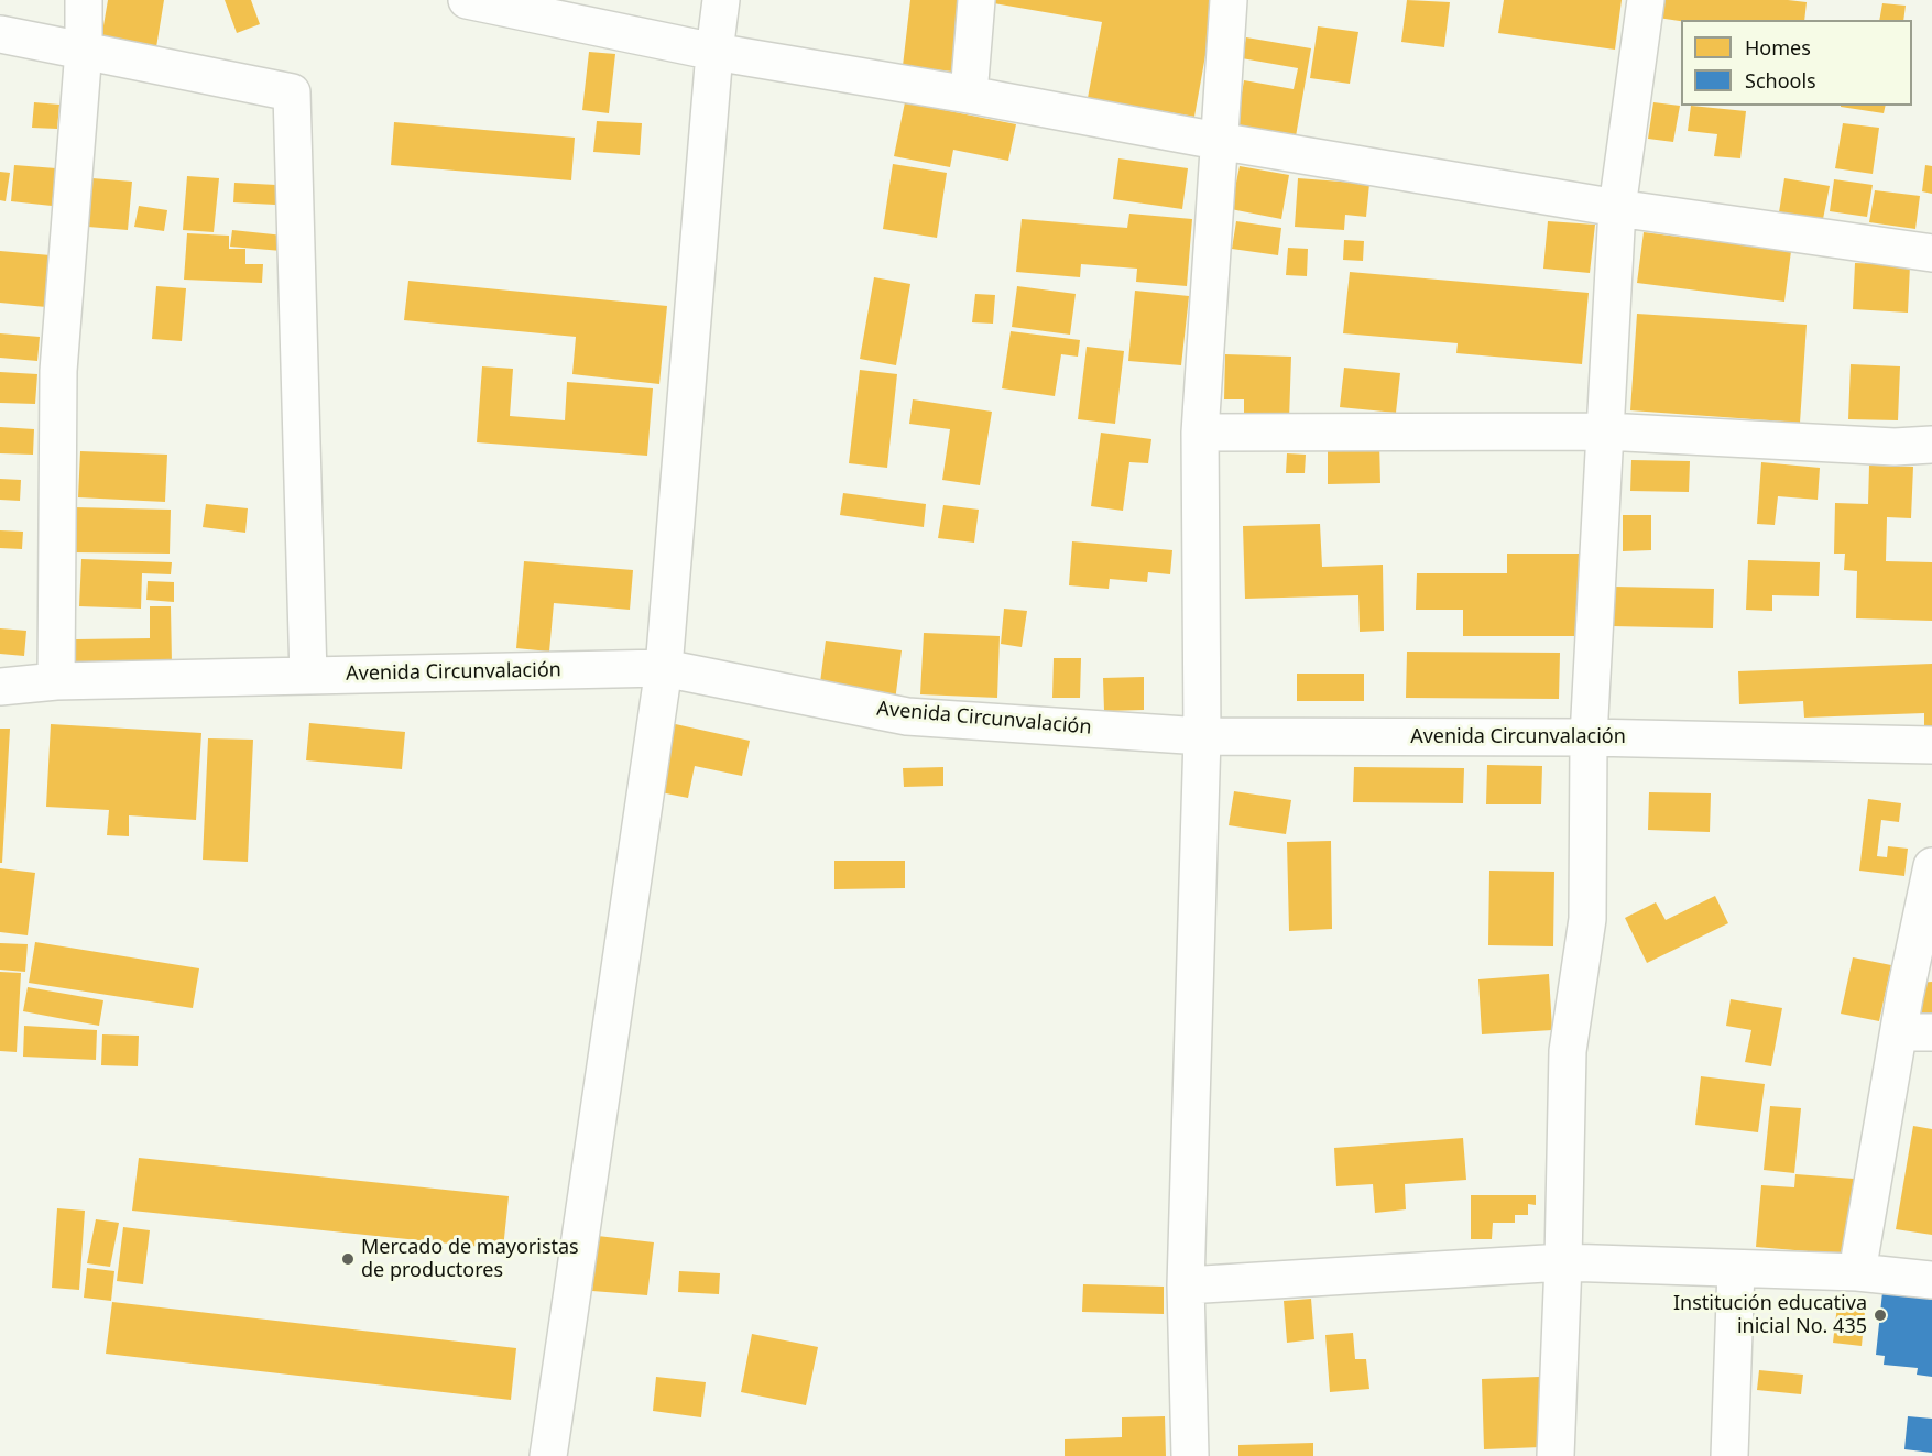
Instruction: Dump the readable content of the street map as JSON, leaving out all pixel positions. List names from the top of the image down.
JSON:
{
  "streets": {
    "street": ["Avenida Circunvalación"]
  },
  "places": ["Mercado de mayoristas de productores", "Institución educativa inicial No. 435"],
  "legend": ["Homes", "Schools"]
}
